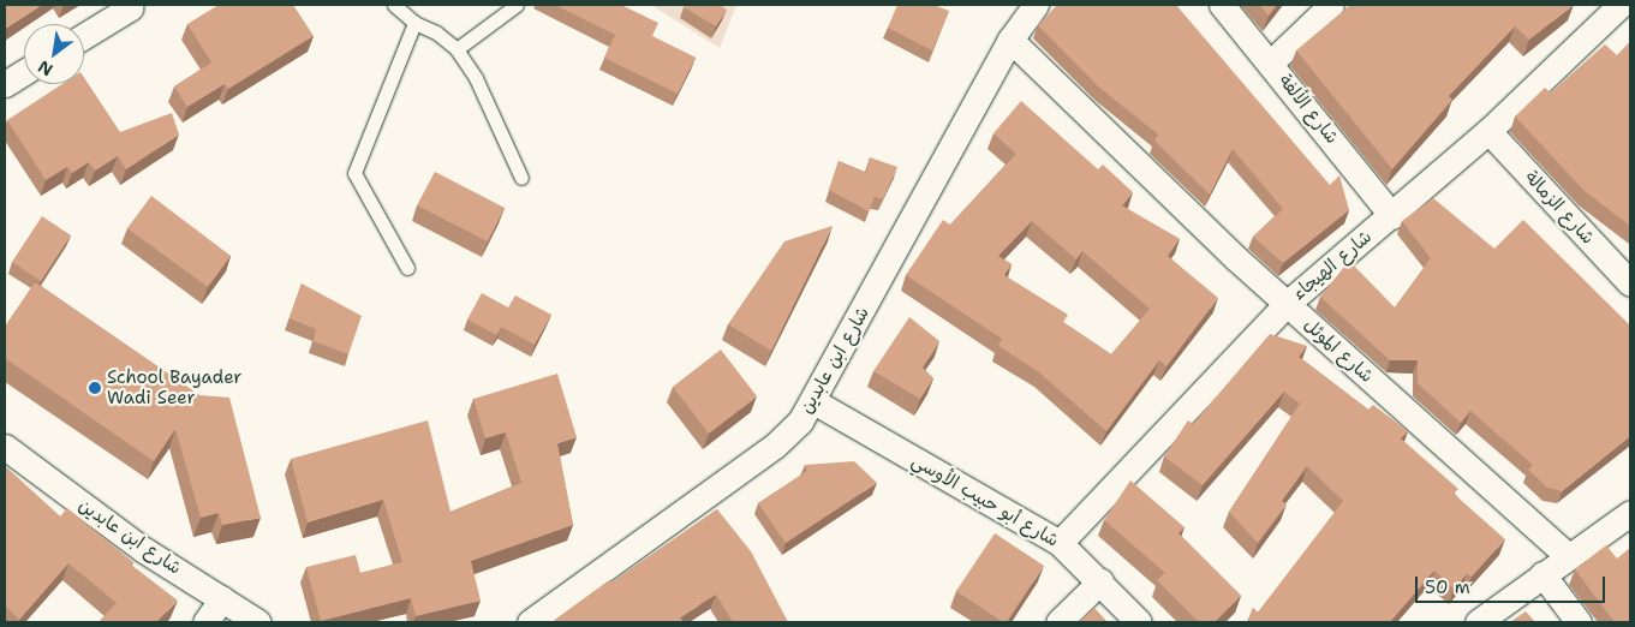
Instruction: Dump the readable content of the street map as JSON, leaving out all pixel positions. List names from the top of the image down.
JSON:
{
  "streets": {
    "street": [
      "شارع الألفة",
      "شارع الزمالة",
      "شارع الهيجاء",
      "شارع الموئل",
      "شارع ابن عابدين",
      "شارع أبو حبيب الأوسي"
    ]
  },
  "crossings": [
    ["شارع الألفة", "شارع الهيجاء"],
    ["شارع الزمالة", "شارع الهيجاء"],
    ["شارع الهيجاء", "شارع الموئل"],
    ["شارع الهيجاء", "شارع أبو حبيب الأوسي"],
    ["شارع الموئل", "شارع ابن عابدين"],
    ["شارع ابن عابدين", "شارع أبو حبيب الأوسي"]
  ],
  "places": ["School Bayader Wadi Seer"],
  "scale_bar": "50 m",
  "north": "bottom left"
}
